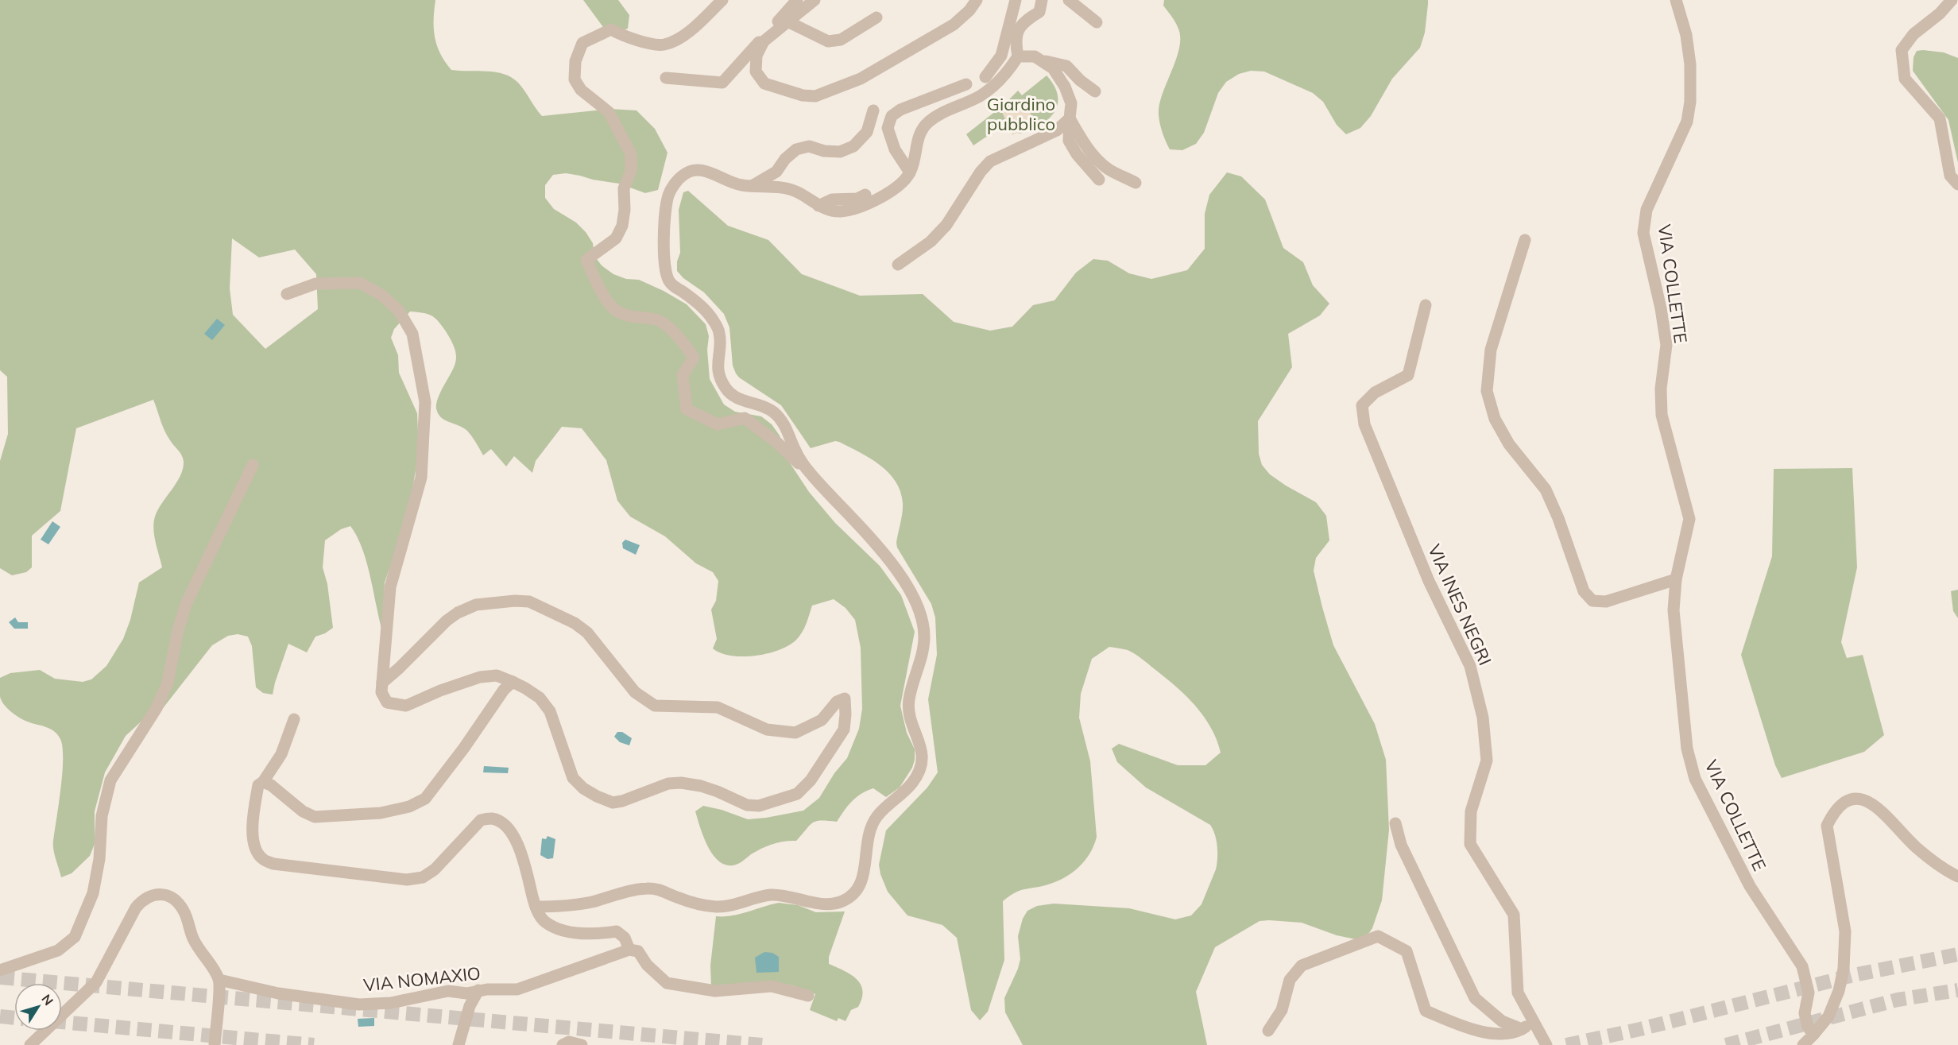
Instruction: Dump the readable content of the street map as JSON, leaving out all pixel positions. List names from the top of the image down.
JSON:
{
  "streets": {
    "street": ["VIA COLLETTE", "VIA INES NEGRI", "VIA NOMAXIO"]
  },
  "parks": ["Giardino pubblico"],
  "north": "top right"
}
